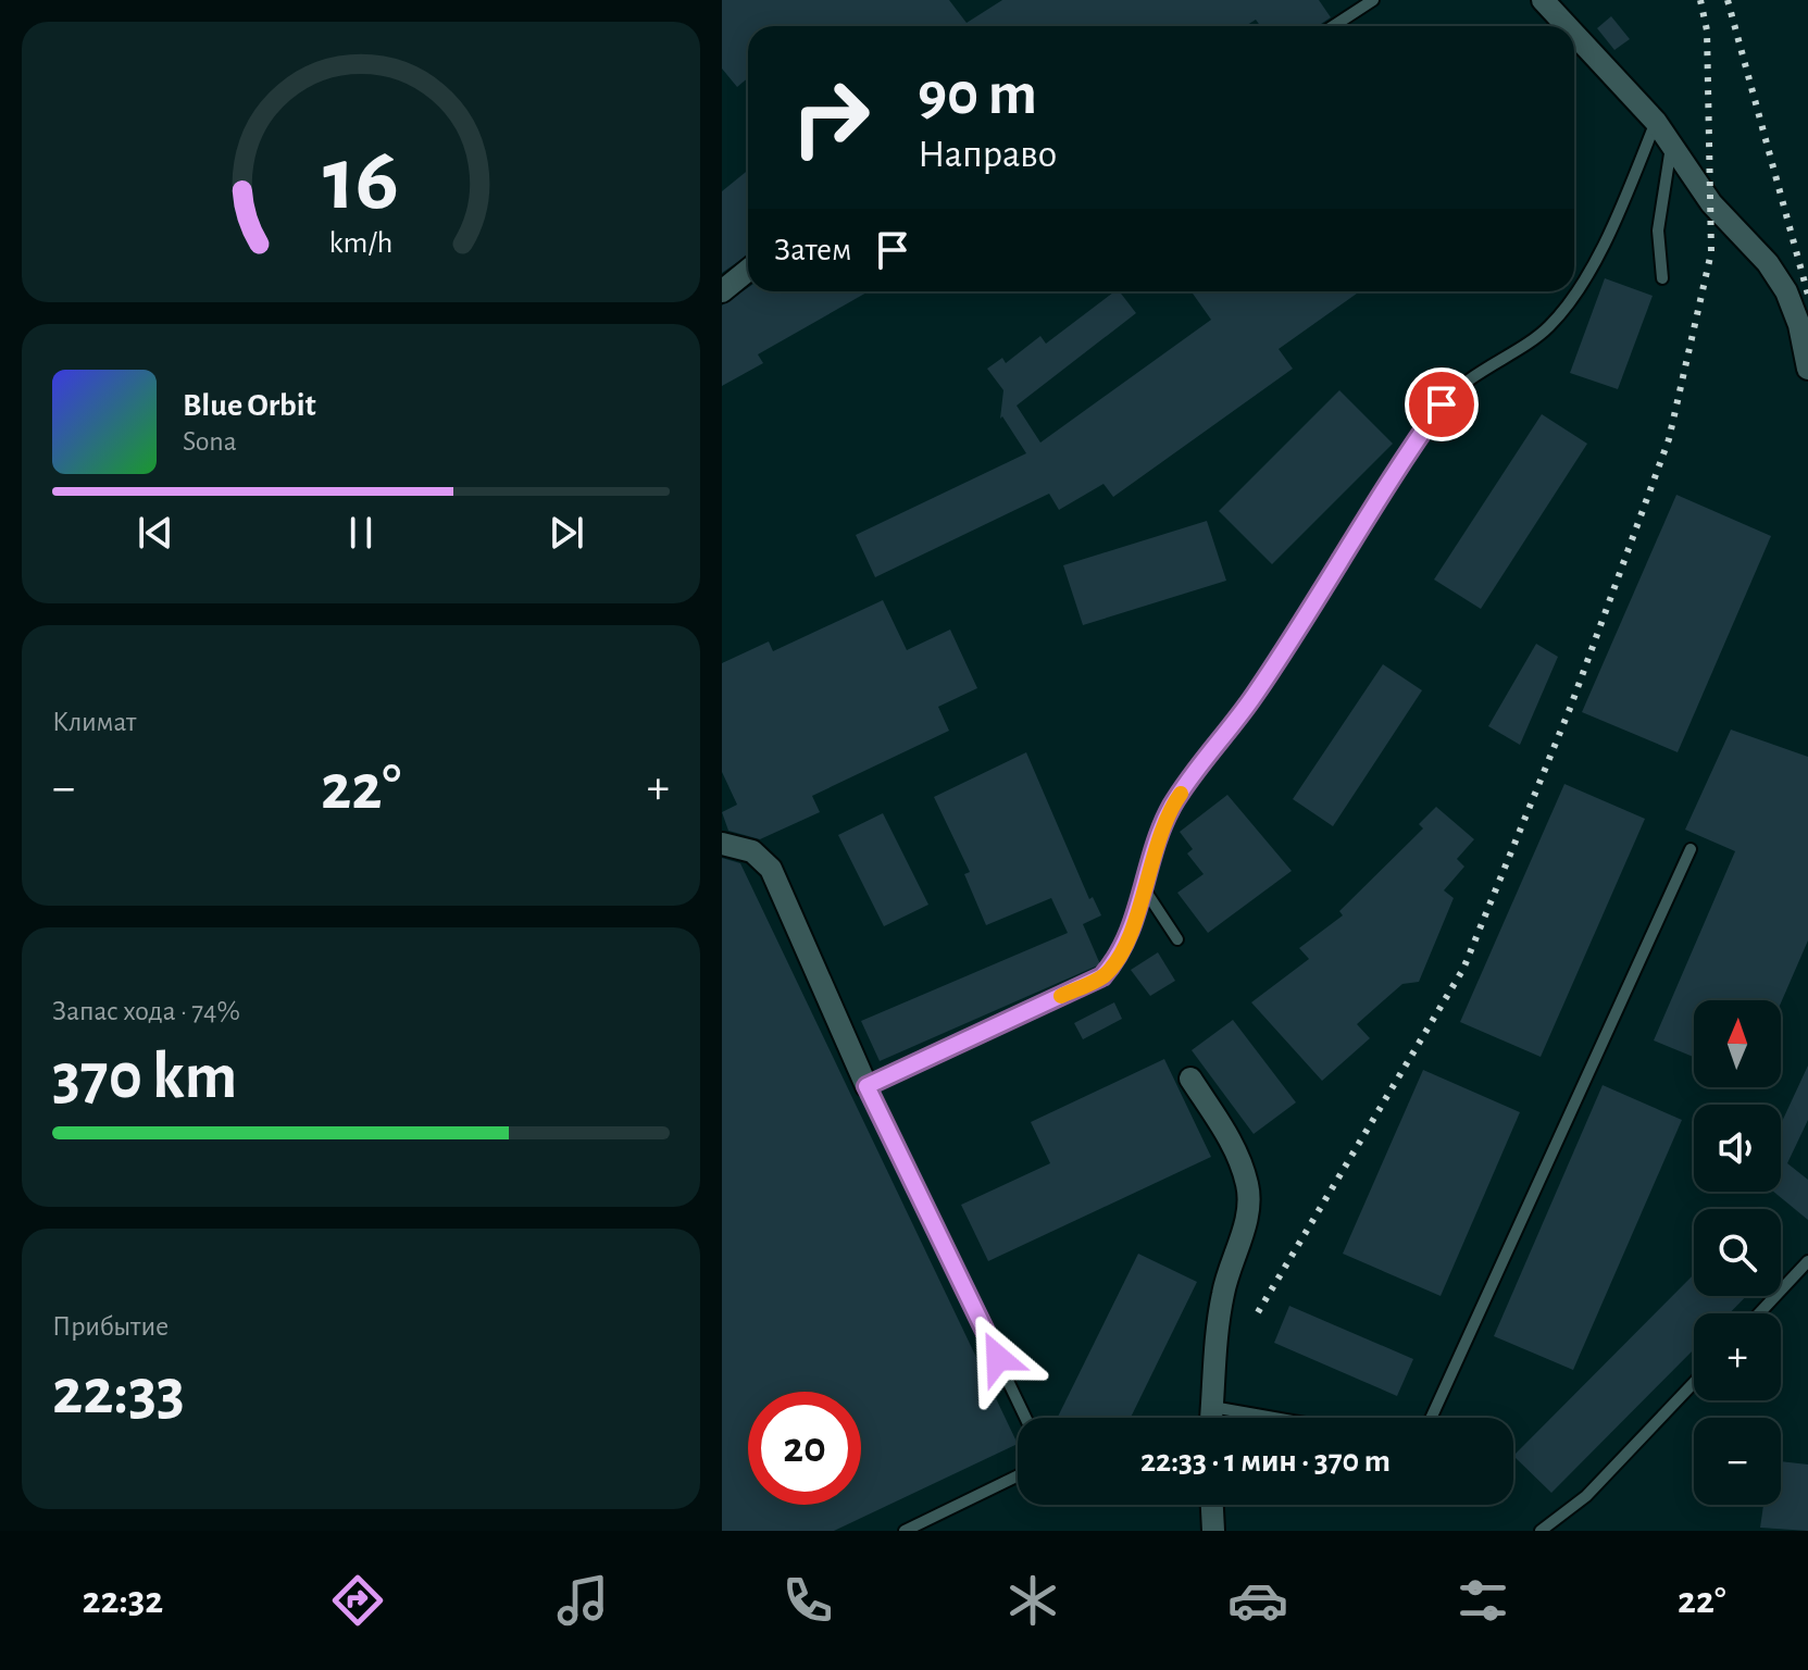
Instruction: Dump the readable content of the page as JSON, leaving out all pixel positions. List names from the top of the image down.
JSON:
{
  "north": "top",
  "page": {
    "turn": ["90 m", "Направо"],
    "then": "Затем",
    "song": ["Blue Orbit", "Sona"],
    "tile": [
      "Климат",
      ["Запас хода · 74%", "370 km"],
      ["Прибытие", "22:33"]
    ],
    "heat": ["−", "22°", "+"],
    "map_buttons": ["+", "−"],
    "limit": "20",
    "trip": "22:33 · 1 мин · 370 m",
    "tabs": ["22:32", "22°"],
    "gauge": ["16", "km/h"]
  }
}
